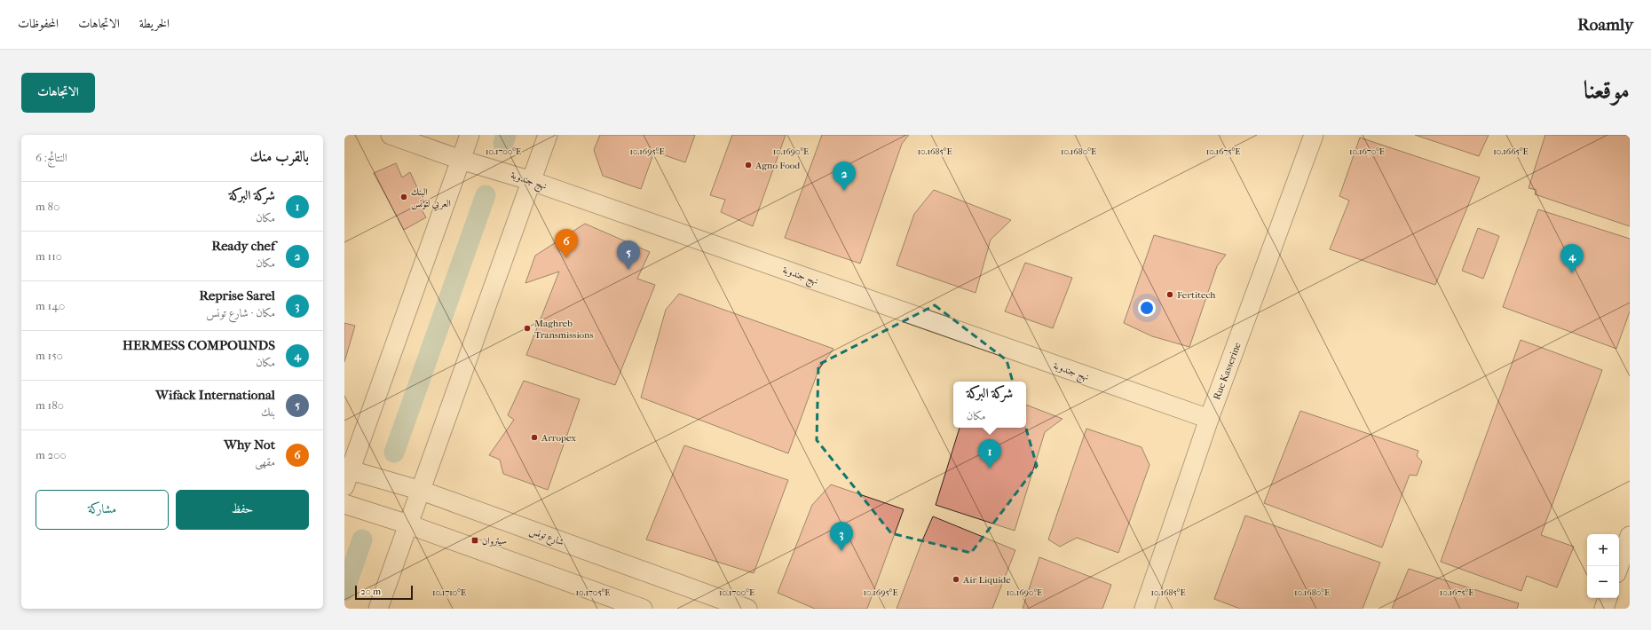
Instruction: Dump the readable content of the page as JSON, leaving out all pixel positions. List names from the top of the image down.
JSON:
{
  "streets": {
    "street": ["نهج جندوبة", "Rue Kasserine", "شارع تونس"]
  },
  "crossings": [
    ["نهج جندوبة", "Rue Kasserine"]
  ],
  "places": {
    "other": [
      "Agno Food",
      "البنك العربي لتونس",
      "Fertitech",
      "Maghreb Transmissions",
      "Arropex",
      "Air Liquide"
    ],
    "transit": ["سيتروان"]
  },
  "scale_bar": "20 m",
  "page": {
    "header": "Roamly",
    "nav": ["الخريطة", "الاتجاهات", "المحفوظات"],
    "title": "موقعنا",
    "buttons": [
      "الاتجاهات",
      ["حفظ", "مشاركة"]
    ],
    "heading": ["بالقرب منك", "النتائج: 6"],
    "pins": [
      "2",
      "6",
      "5",
      "4",
      "1",
      "3"
    ],
    "list": [
      {
        "mark": "1",
        "name": "شركة البركة",
        "note": "مكان",
        "value": "80 m"
      },
      {
        "mark": "2",
        "name": "Ready chef",
        "note": "مكان",
        "value": "110 m"
      },
      {
        "mark": "3",
        "name": "Reprise Sarel",
        "note": "مكان · شارع تونس",
        "value": "140 m"
      },
      {
        "mark": "4",
        "name": "HERMESS COMPOUNDS",
        "note": "مكان",
        "value": "150 m"
      },
      {
        "mark": "5",
        "name": "Wifack International",
        "note": "بنك",
        "value": "180 m"
      },
      {
        "mark": "6",
        "name": "Why Not",
        "note": "مقهى",
        "value": "200 m"
      }
    ],
    "popup": ["شركة البركة", "مكان"],
    "map_buttons": ["+", "−"],
    "scale": "20 m"
  },
  "coordinates": [
    "10.1700°E",
    "10.1695°E",
    "10.1690°E",
    "10.1685°E",
    "10.1680°E",
    "10.1675°E",
    "10.1670°E",
    "10.1665°E",
    "10.1710°E",
    "10.1705°E"
  ]
}
